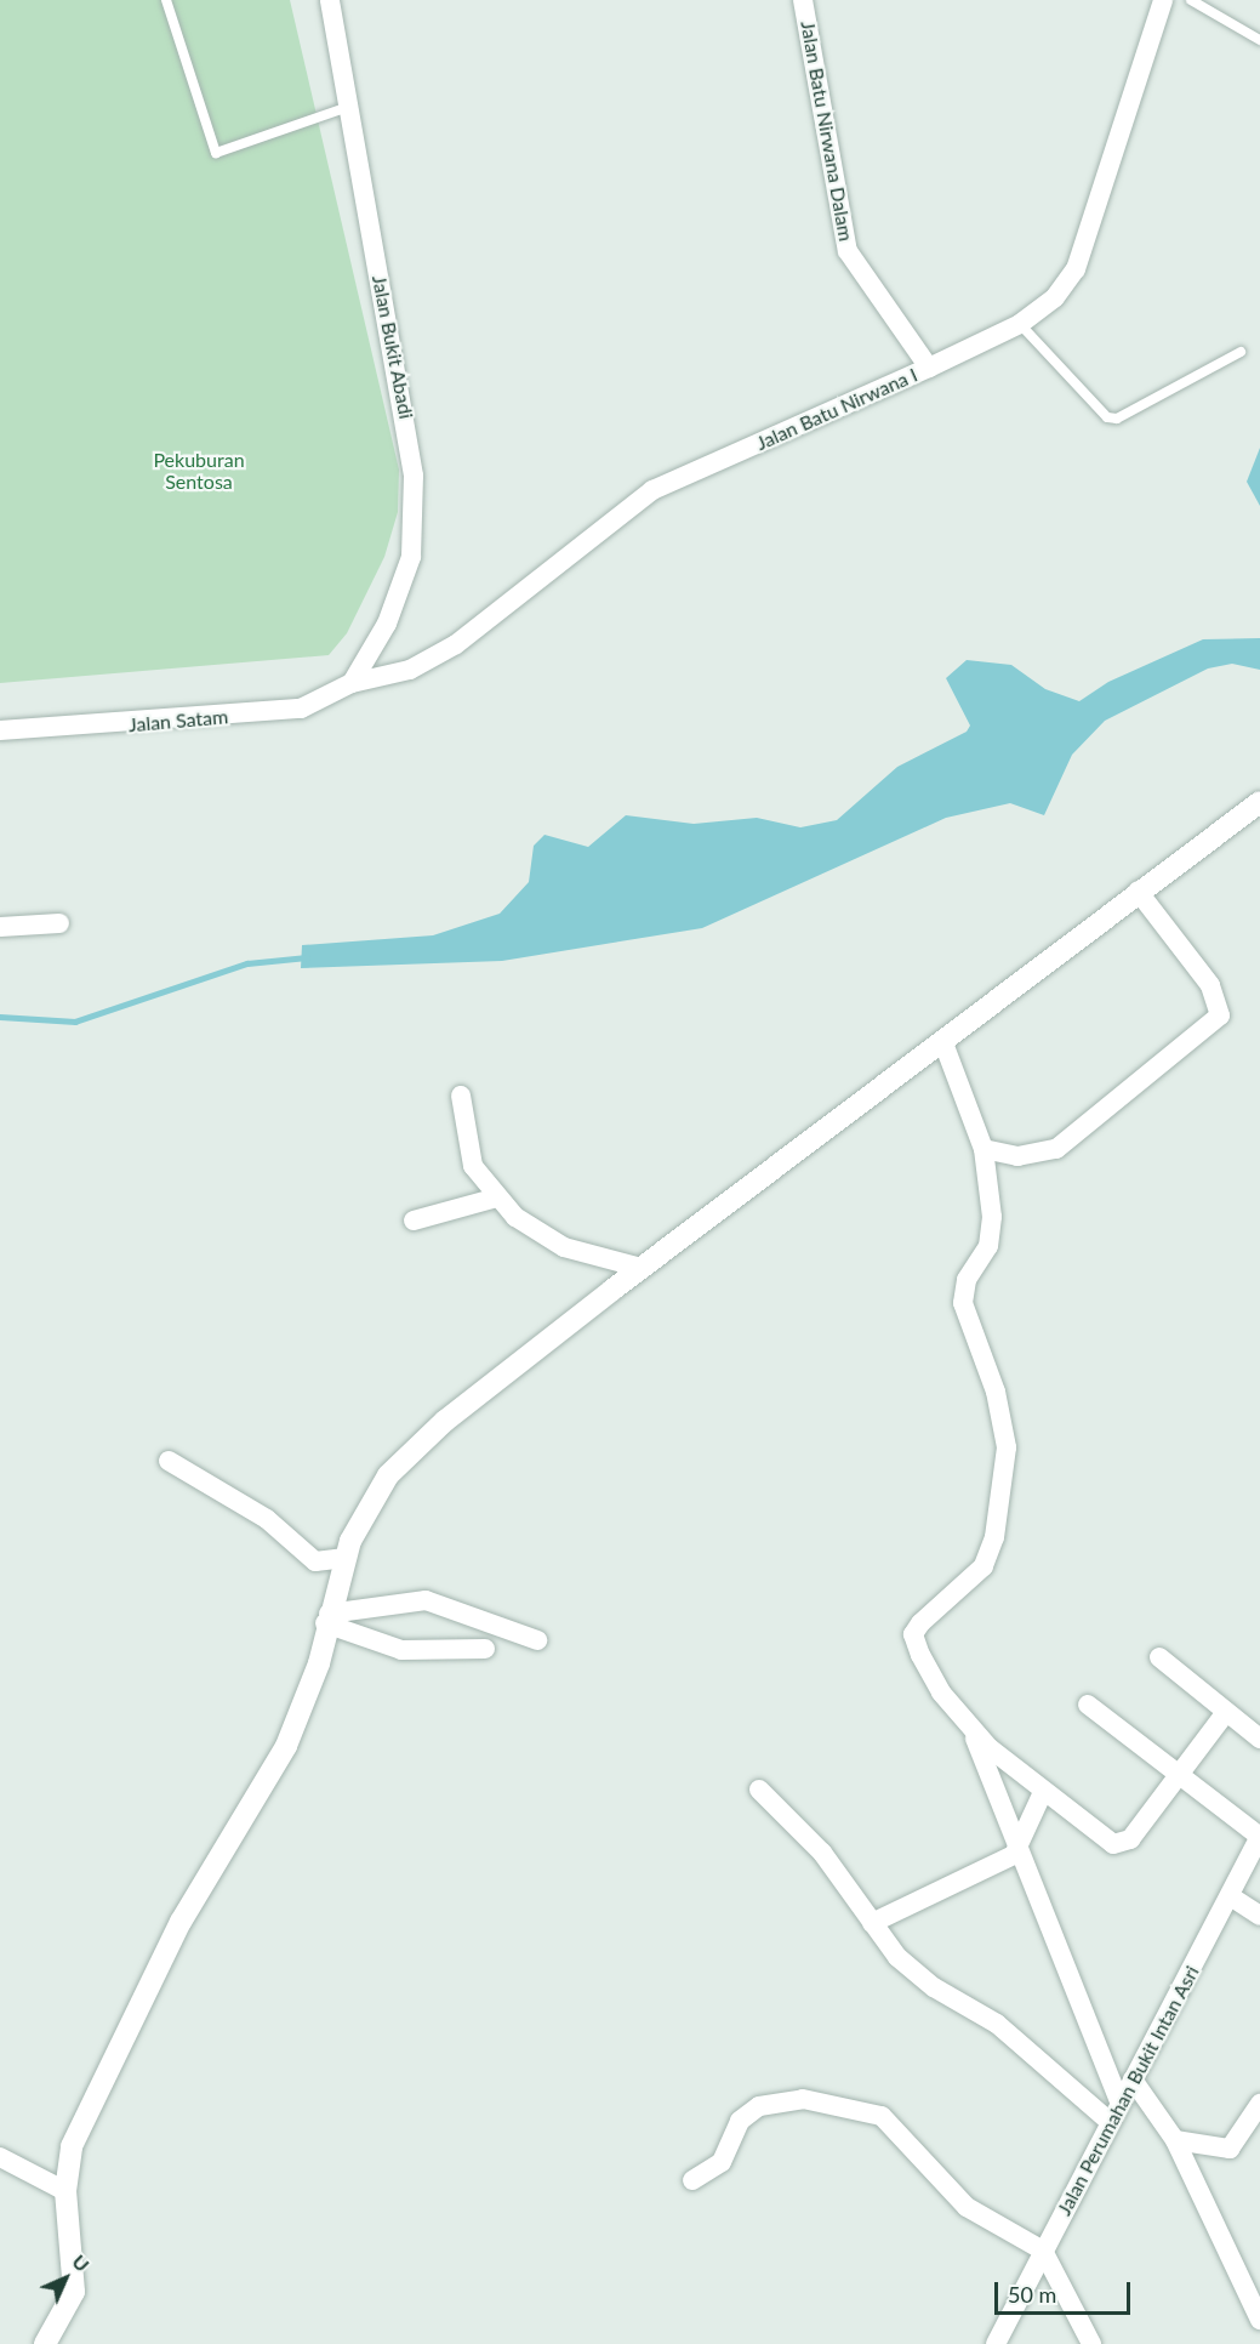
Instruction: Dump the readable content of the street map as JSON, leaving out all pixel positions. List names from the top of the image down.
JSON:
{
  "streets": {
    "street": [
      "Jalan Batu Nirwana Dalam",
      "Jalan Bukit Abadi",
      "Jalan Batu Nirwana I",
      "Jalan Satam",
      "Jalan Perumahan Bukit Intan Asri"
    ]
  },
  "crossings": [
    ["Jalan Batu Nirwana Dalam", "Jalan Batu Nirwana I"],
    ["Jalan Bukit Abadi", "Jalan Batu Nirwana I"],
    ["Jalan Bukit Abadi", "Jalan Satam"],
    ["Jalan Batu Nirwana I", "Jalan Satam"]
  ],
  "parks": ["Pekuburan Sentosa"],
  "scale_bar": "50 m",
  "north": "top right"
}
